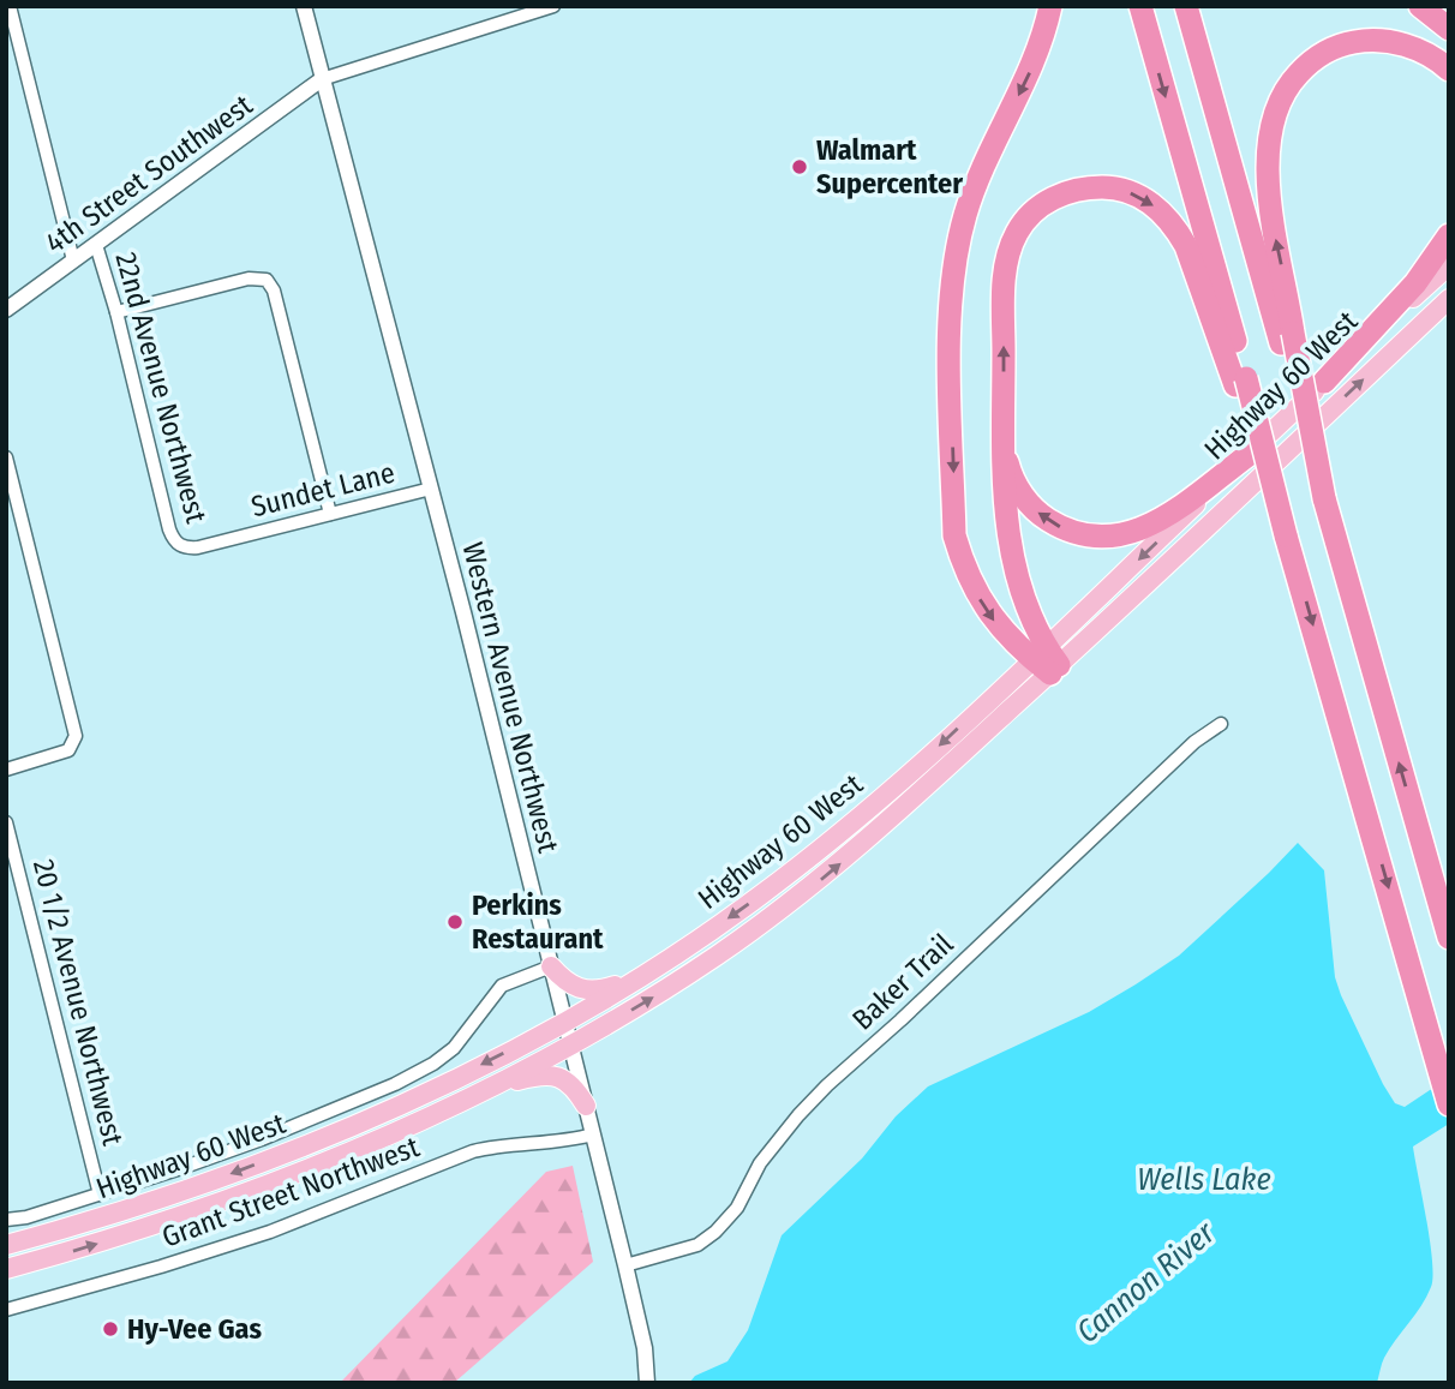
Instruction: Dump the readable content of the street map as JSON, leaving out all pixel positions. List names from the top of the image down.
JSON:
{
  "streets": {
    "main road": ["Highway 60 West"],
    "street": [
      "4th Street Southwest",
      "22nd Avenue Northwest",
      "Sundet Lane",
      "Western Avenue Northwest",
      "Baker Trail",
      "20 1/2 Avenue Northwest",
      "Grant Street Northwest"
    ]
  },
  "crossings": [
    ["4th Street Southwest", "22nd Avenue Northwest"],
    ["4th Street Southwest", "Western Avenue Northwest"],
    ["Highway 60 West", "Western Avenue Northwest"],
    ["22nd Avenue Northwest", "Sundet Lane"],
    ["Sundet Lane", "Western Avenue Northwest"],
    ["Western Avenue Northwest", "Baker Trail"],
    ["Western Avenue Northwest", "Grant Street Northwest"]
  ],
  "water": ["Wells Lake", "Cannon River"],
  "places": ["Walmart Supercenter", "Perkins Restaurant", "Hy-Vee Gas"]
}
